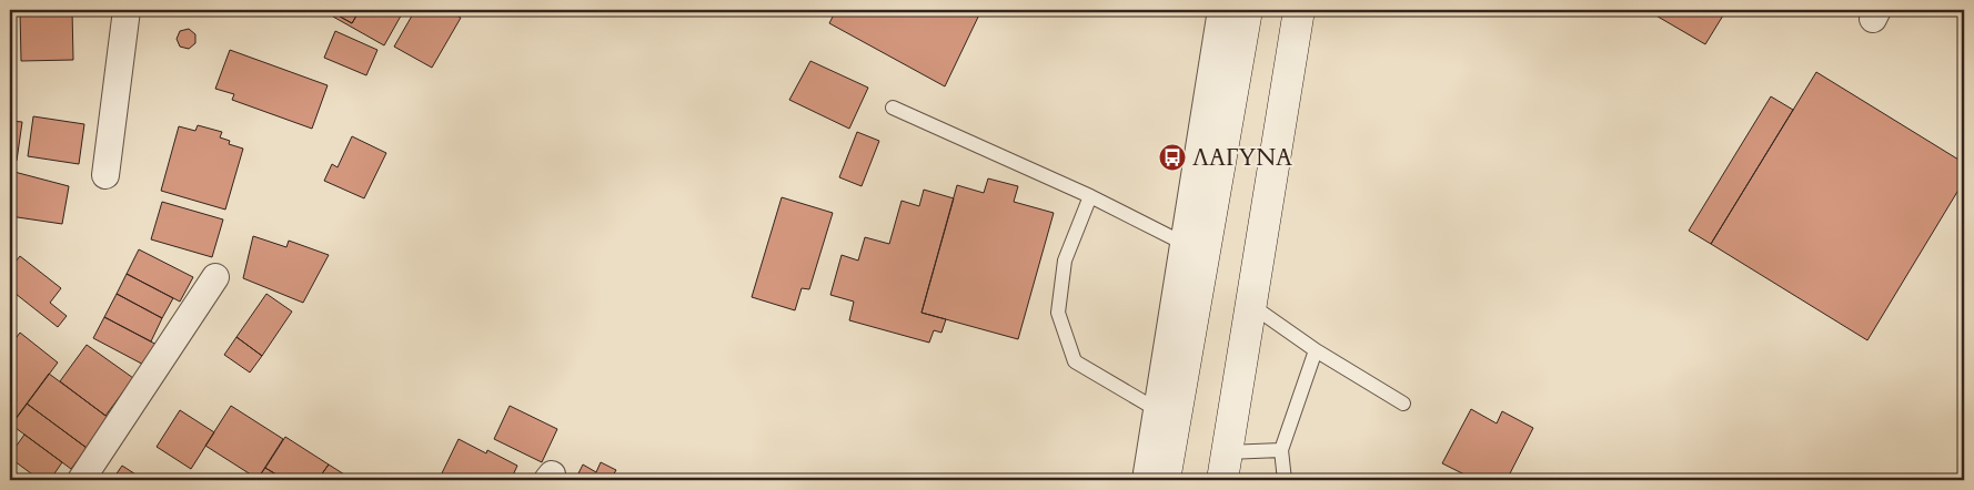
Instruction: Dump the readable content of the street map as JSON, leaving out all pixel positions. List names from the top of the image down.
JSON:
{
  "places": {
    "bus stop": ["ΛΑΓΥΝΑ"]
  }
}
